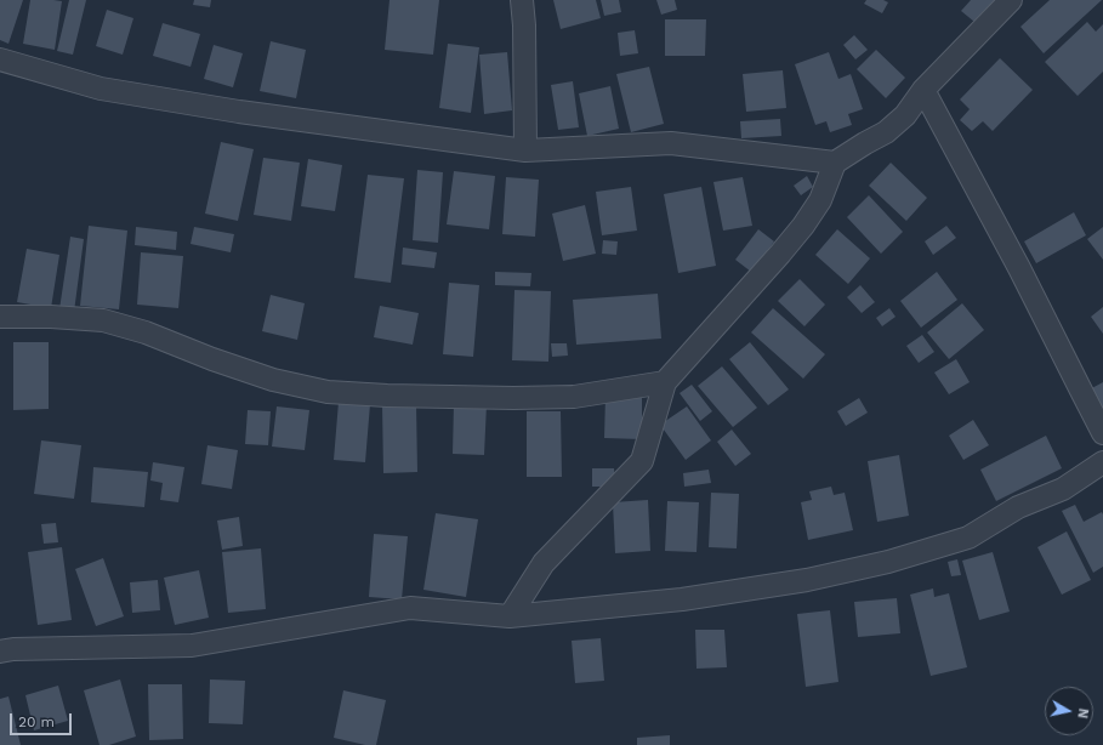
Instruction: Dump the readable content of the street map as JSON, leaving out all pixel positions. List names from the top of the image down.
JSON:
{
  "scale_bar": "20 m",
  "north": "right"
}
